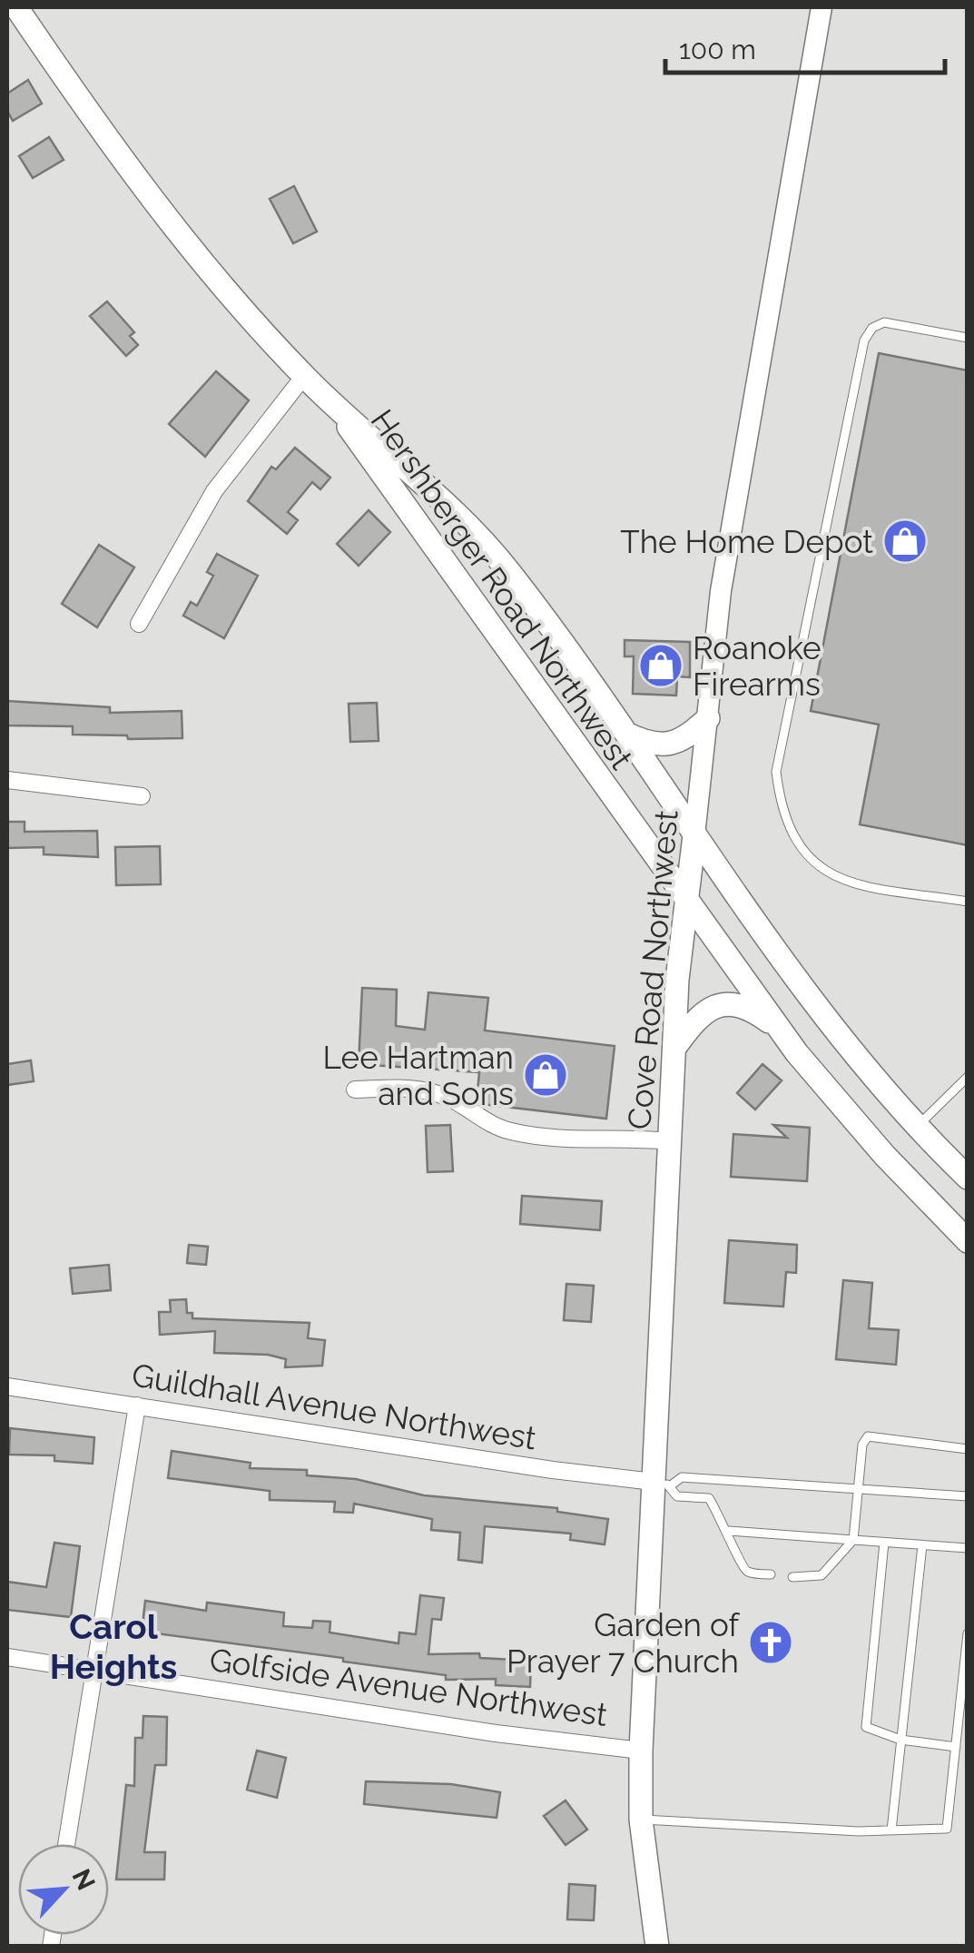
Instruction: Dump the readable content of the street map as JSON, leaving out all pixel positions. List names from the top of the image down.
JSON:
{
  "streets": {
    "main road": ["Hershberger Road Northwest", "Cove Road Northwest"],
    "street": ["Guildhall Avenue Northwest", "Golfside Avenue Northwest"]
  },
  "crossings": [
    ["Hershberger Road Northwest", "Cove Road Northwest"],
    ["Cove Road Northwest", "Guildhall Avenue Northwest"],
    ["Cove Road Northwest", "Golfside Avenue Northwest"]
  ],
  "districts": ["Carol Heights"],
  "places": {
    "shop": ["The Home Depot", "Roanoke Firearms", "Lee Hartman and Sons"],
    "church": ["Garden of Prayer 7 Church"]
  },
  "scale_bar": "100 m",
  "north": "top right"
}
